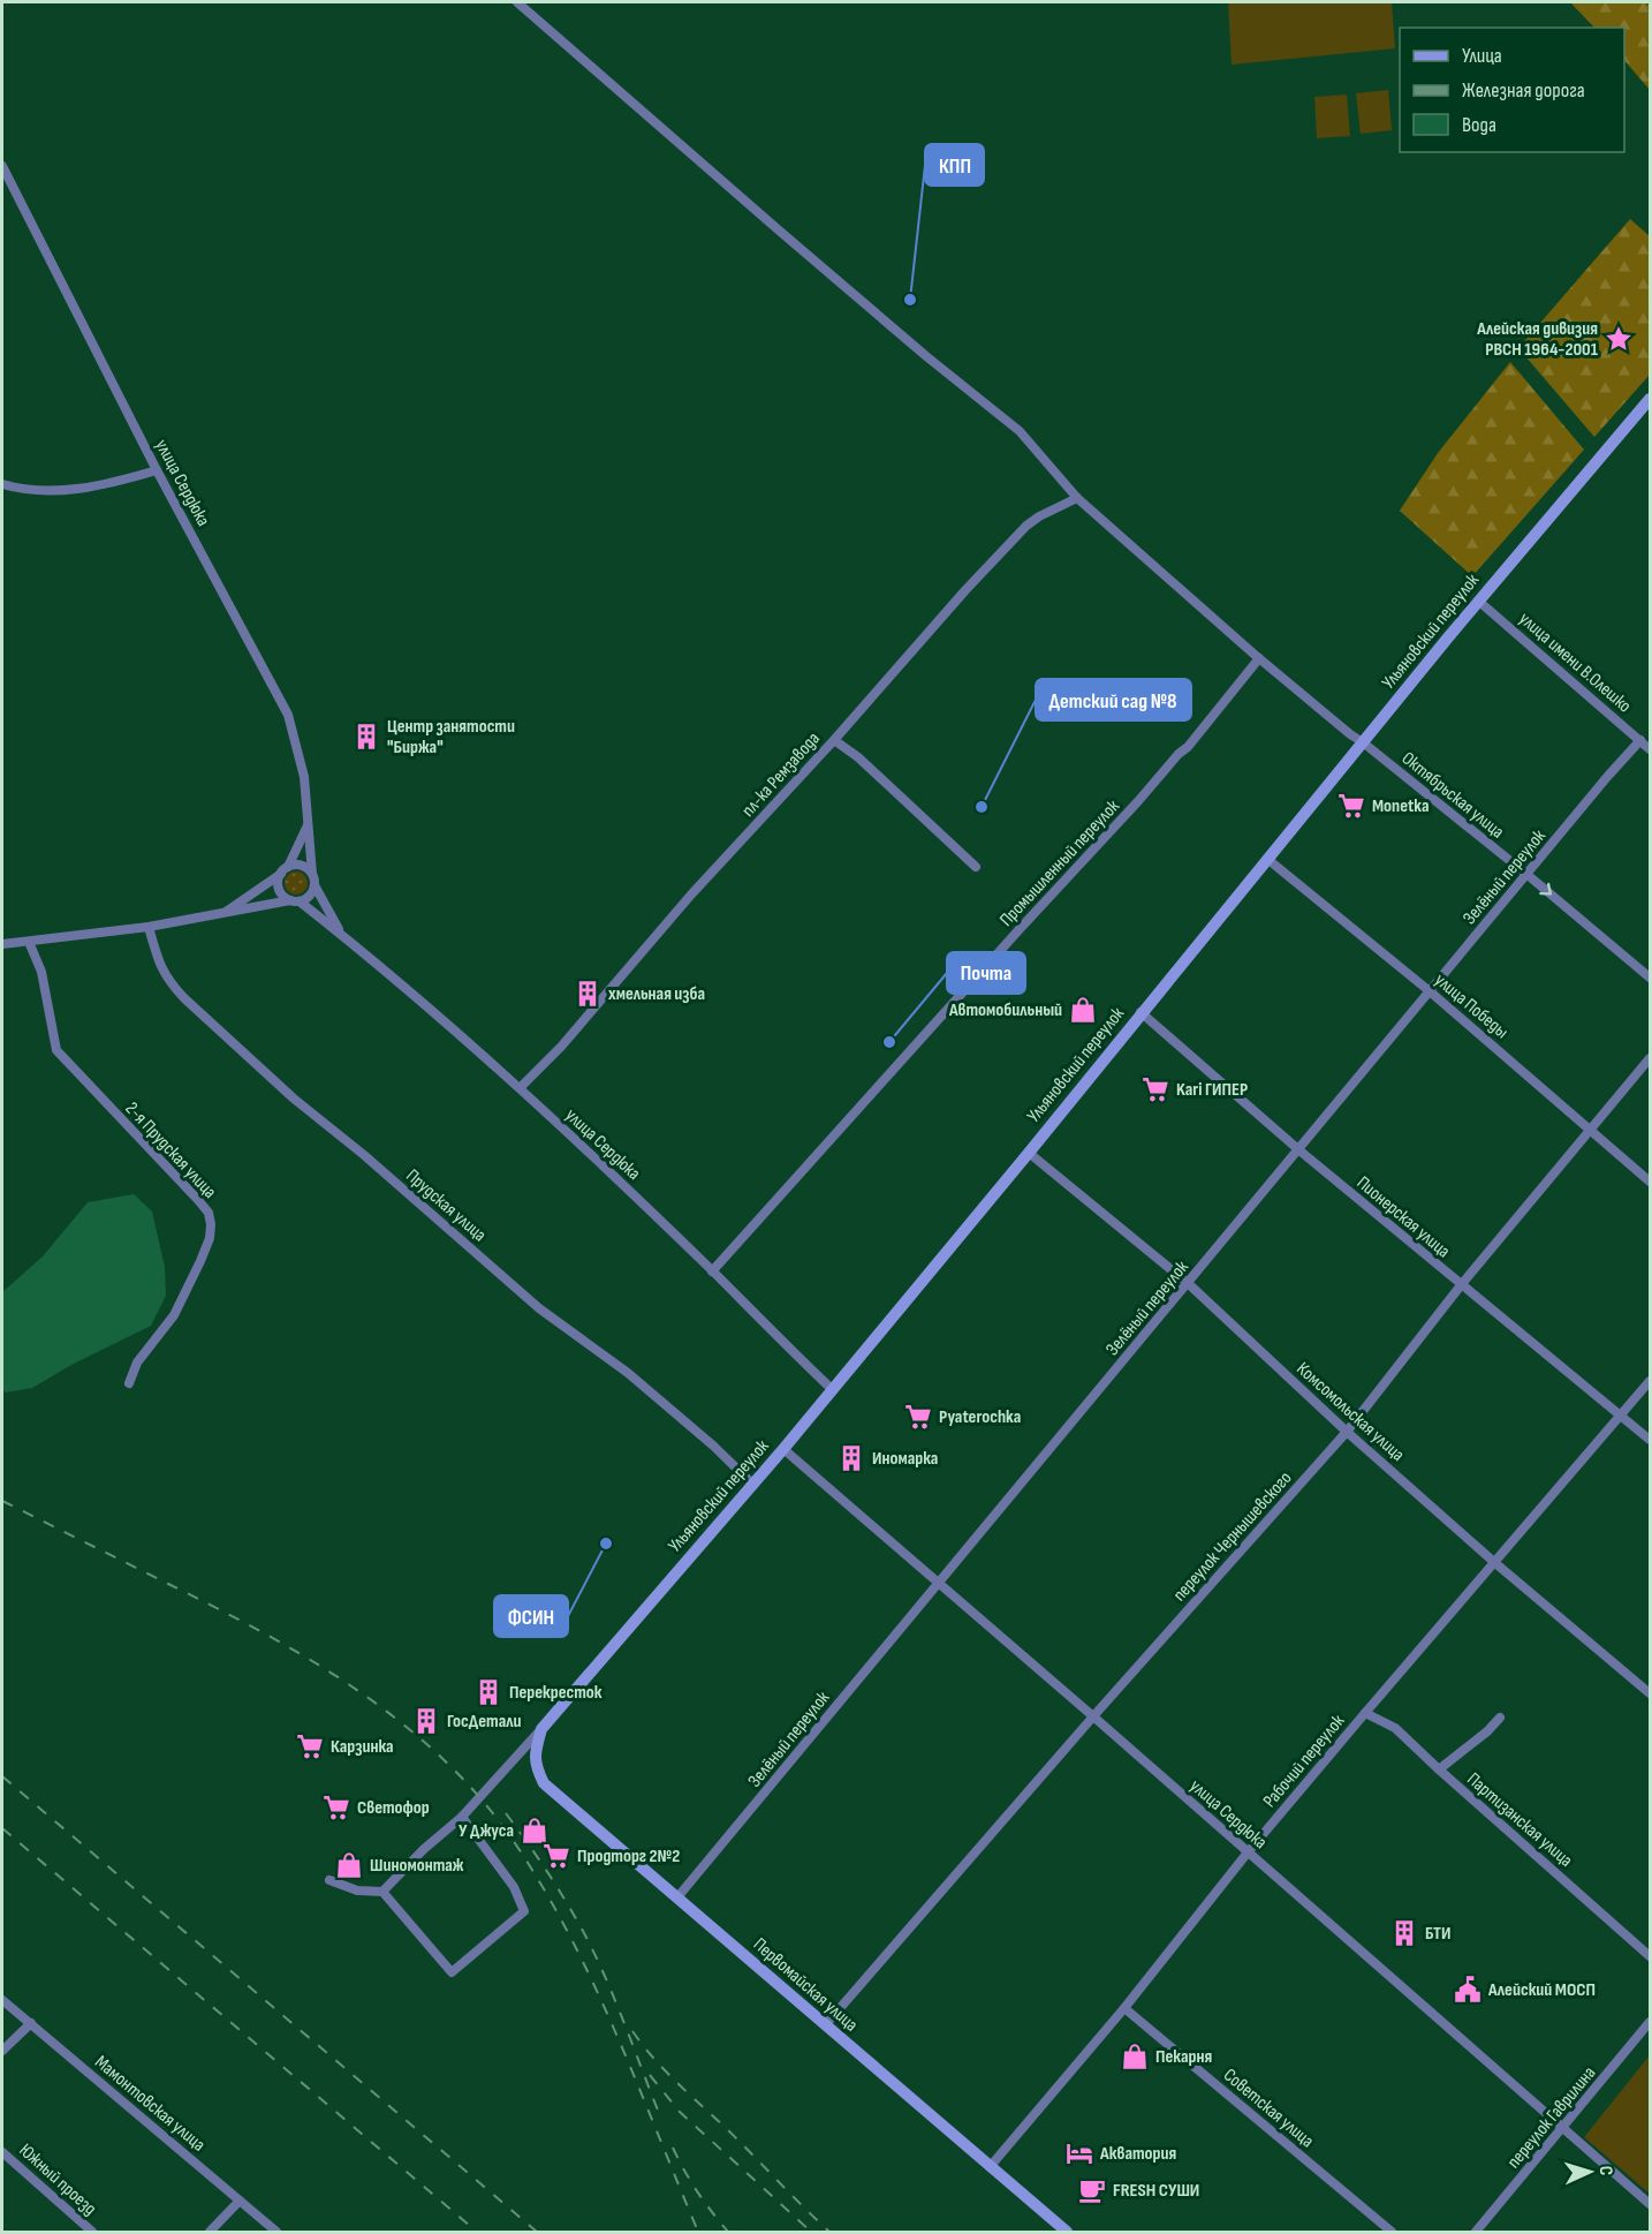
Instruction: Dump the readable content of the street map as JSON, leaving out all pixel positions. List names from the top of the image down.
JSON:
{
  "streets": {
    "main road": ["Ульяновский переулок", "Первомайская улица"],
    "street": [
      "улица Сердюка",
      "улица имени В.Олешко",
      "пл-ка Ремзавода",
      "Октябрьская улица",
      "Промышленный переулок",
      "Зелёный переулок",
      "улица Победы",
      "2-я Прудская улица",
      "Прудская улица",
      "Пионерская улица",
      "Комсомольская улица",
      "переулок Чернышевского",
      "Рабочий переулок",
      "Партизанская улица",
      "Мамонтовская улица",
      "Советская улица",
      "переулок Гаврилина",
      "Южный проезд"
    ]
  },
  "crossings": [
    ["улица Сердюка", "Ульяновский переулок"],
    ["улица Сердюка", "пл-ка Ремзавода"],
    ["улица Сердюка", "Промышленный переулок"],
    ["улица Сердюка", "Зелёный переулок"],
    ["улица Сердюка", "переулок Чернышевского"],
    ["улица Сердюка", "Рабочий переулок"],
    ["улица Сердюка", "переулок Гаврилина"],
    ["Ульяновский переулок", "улица имени В.Олешко"],
    ["Ульяновский переулок", "Октябрьская улица"],
    ["Ульяновский переулок", "улица Победы"],
    ["Ульяновский переулок", "Прудская улица"],
    ["Ульяновский переулок", "Пионерская улица"],
    ["Ульяновский переулок", "Комсомольская улица"],
    ["Ульяновский переулок", "Первомайская улица"],
    ["улица имени В.Олешко", "Зелёный переулок"],
    ["пл-ка Ремзавода", "Октябрьская улица"],
    ["Октябрьская улица", "Промышленный переулок"],
    ["Октябрьская улица", "Зелёный переулок"],
    ["Зелёный переулок", "улица Победы"],
    ["Зелёный переулок", "Пионерская улица"],
    ["Зелёный переулок", "Комсомольская улица"],
    ["Зелёный переулок", "Первомайская улица"],
    ["улица Победы", "переулок Чернышевского"],
    ["Пионерская улица", "переулок Чернышевского"],
    ["Пионерская улица", "Рабочий переулок"],
    ["Комсомольская улица", "переулок Чернышевского"],
    ["Комсомольская улица", "Рабочий переулок"],
    ["переулок Чернышевского", "Первомайская улица"],
    ["Рабочий переулок", "Партизанская улица"],
    ["Рабочий переулок", "Первомайская улица"],
    ["Рабочий переулок", "Советская улица"]
  ],
  "places": {
    "other": [
      "КПП",
      "Детский сад №8",
      "Почта",
      "ФСИН"
    ],
    "place": ["Алейская дивизия РВСН 1964-2001"],
    "building": [
      "Центр занятости \"Биржа\"",
      "хмельная изба",
      "Иномарка",
      "Перекресток",
      "ГосДетали",
      "БТИ"
    ],
    "supermarket": [
      "Monetka",
      "Kari ГИПЕР",
      "Pyaterochka",
      "Карзинка",
      "Светофор",
      "Продторг 2№2"
    ],
    "shop": [
      "Автомобильный",
      "У Джуса",
      "Шиномонтаж",
      "Пекарня"
    ],
    "public building": ["Алейский МОСП"],
    "hotel": ["Акватория"],
    "cafe": ["FRESH СУШИ"]
  },
  "legend": ["Улица", "Железная дорога", "Вода"],
  "north": "right"
}
